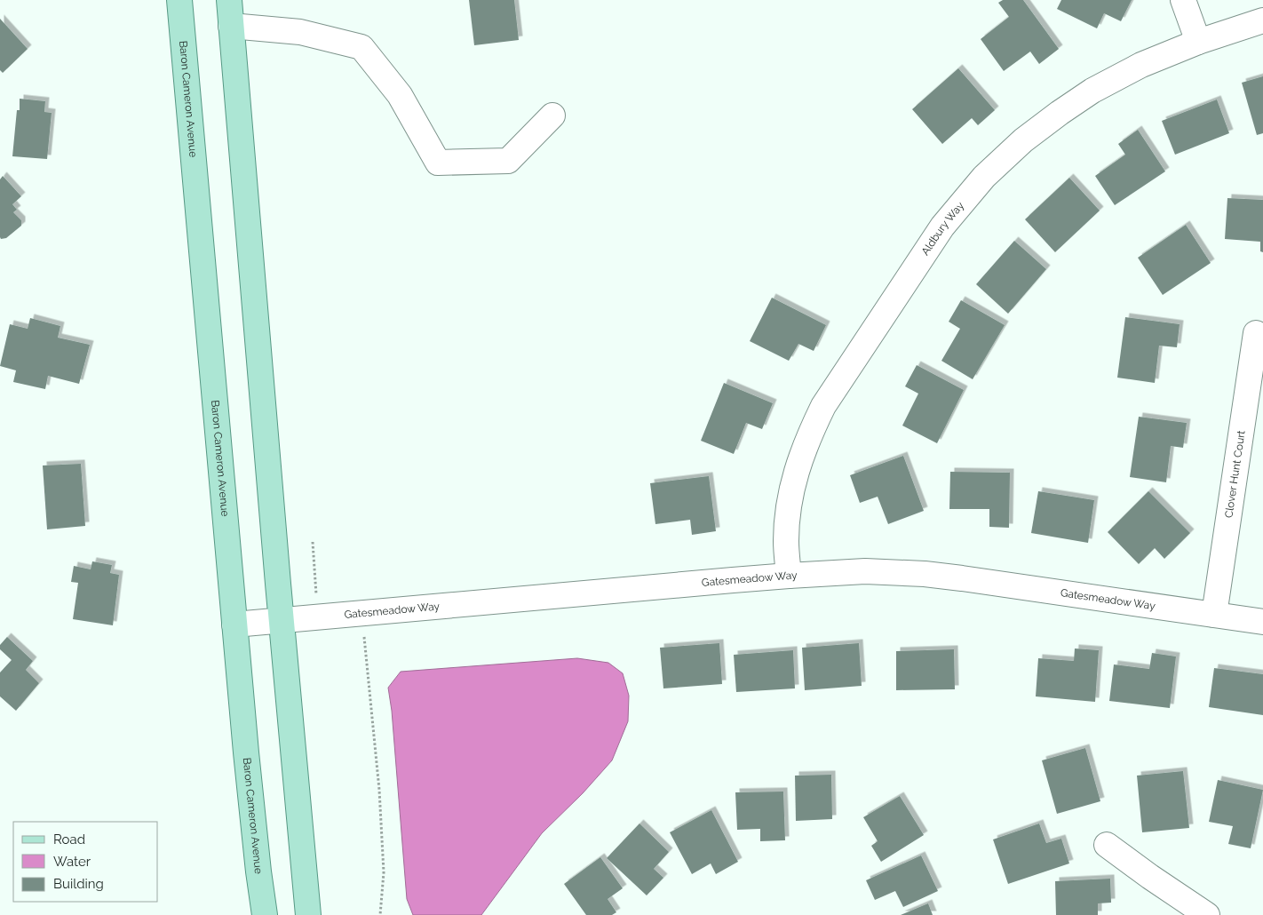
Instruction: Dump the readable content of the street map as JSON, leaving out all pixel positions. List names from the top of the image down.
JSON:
{
  "streets": {
    "main road": ["Baron Cameron Avenue"],
    "street": ["Aldbury Way", "Clover Hunt Court", "Gatesmeadow Way"]
  },
  "crossings": [
    ["Baron Cameron Avenue", "Gatesmeadow Way"],
    ["Aldbury Way", "Gatesmeadow Way"],
    ["Clover Hunt Court", "Gatesmeadow Way"]
  ],
  "legend": ["Road", "Water", "Building"]
}
